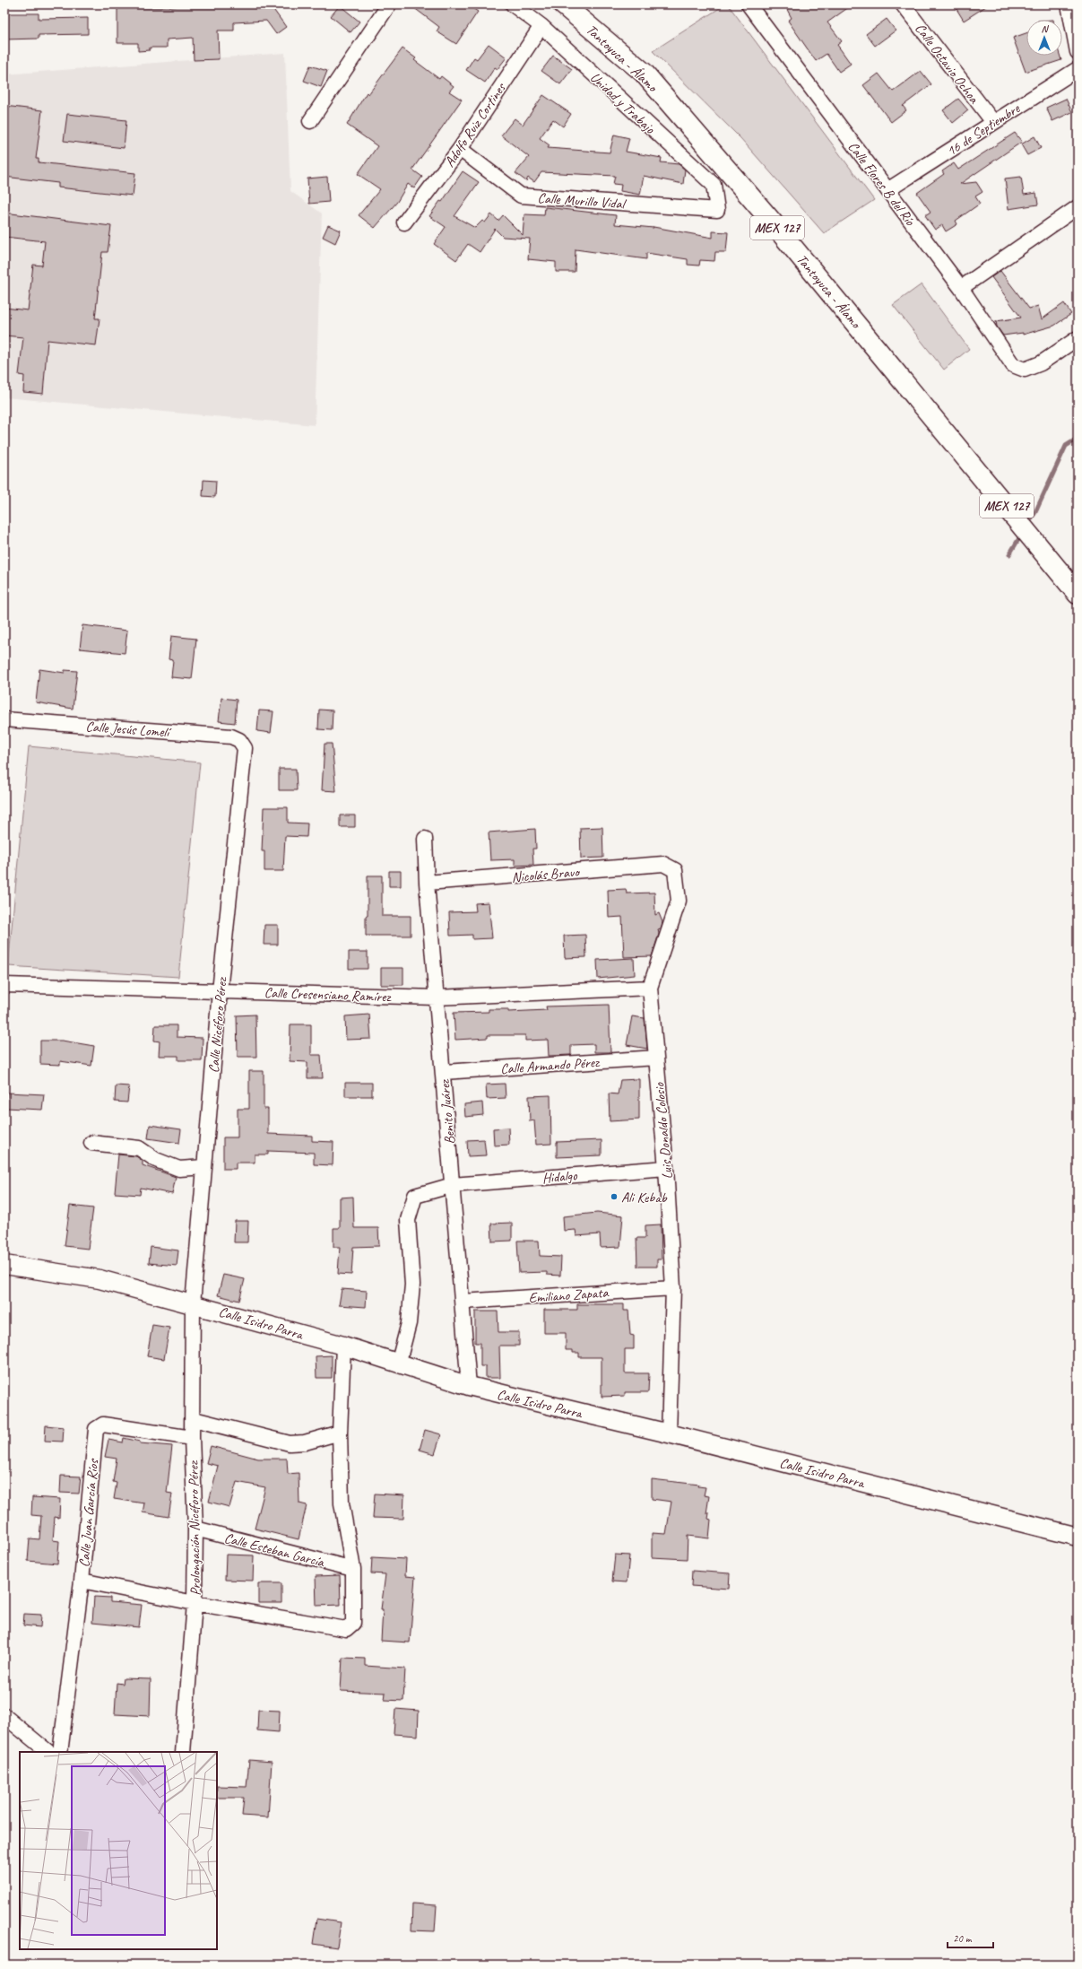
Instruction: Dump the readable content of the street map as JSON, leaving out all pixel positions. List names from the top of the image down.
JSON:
{
  "streets": {
    "main road": ["Tantoyuca - Álamo", "MEX 127"],
    "street": [
      "Calle Octavio Ochoa",
      "Unidad y Trabajo",
      "Adolfo Ruiz Cortines",
      "16 de Septiembre",
      "Calle Flores B del Río",
      "Calle Murillo Vidal",
      "Calle Jesús Lomelí",
      "Nicolás Bravo",
      "Calle Cresensiano Ramírez",
      "Calle Nicéforo Pérez",
      "Calle Armando Pérez",
      "Benito Juárez",
      "Luis Donaldo Colosio",
      "Hidalgo",
      "Emiliano Zapata",
      "Calle Isidro Parra",
      "Calle Juan García Ríos",
      "Prolongación Nicéforo Pérez",
      "Calle Esteban García"
    ]
  },
  "crossings": [
    ["Calle Octavio Ochoa", "16 de Septiembre"],
    ["Unidad y Trabajo", "Adolfo Ruiz Cortines"],
    ["Unidad y Trabajo", "Calle Murillo Vidal"],
    ["Adolfo Ruiz Cortines", "Calle Murillo Vidal"],
    ["16 de Septiembre", "Calle Flores B del Río"],
    ["Calle Jesús Lomelí", "Calle Nicéforo Pérez"],
    ["Nicolás Bravo", "Benito Juárez"],
    ["Nicolás Bravo", "Luis Donaldo Colosio"],
    ["Calle Cresensiano Ramírez", "Calle Nicéforo Pérez"],
    ["Calle Cresensiano Ramírez", "Benito Juárez"],
    ["Calle Cresensiano Ramírez", "Luis Donaldo Colosio"],
    ["Calle Nicéforo Pérez", "Calle Isidro Parra"],
    ["Calle Nicéforo Pérez", "Prolongación Nicéforo Pérez"],
    ["Calle Armando Pérez", "Benito Juárez"],
    ["Calle Armando Pérez", "Luis Donaldo Colosio"],
    ["Benito Juárez", "Hidalgo"],
    ["Benito Juárez", "Emiliano Zapata"],
    ["Benito Juárez", "Calle Isidro Parra"],
    ["Luis Donaldo Colosio", "Hidalgo"],
    ["Luis Donaldo Colosio", "Emiliano Zapata"],
    ["Luis Donaldo Colosio", "Calle Isidro Parra"],
    ["Hidalgo", "Calle Isidro Parra"],
    ["Calle Isidro Parra", "Prolongación Nicéforo Pérez"],
    ["Calle Juan García Ríos", "Prolongación Nicéforo Pérez"],
    ["Calle Juan García Ríos", "Calle Esteban García"],
    ["Prolongación Nicéforo Pérez", "Calle Esteban García"]
  ],
  "places": ["Ali Kebab"],
  "scale_bar": "20 m",
  "north": "top"
}
